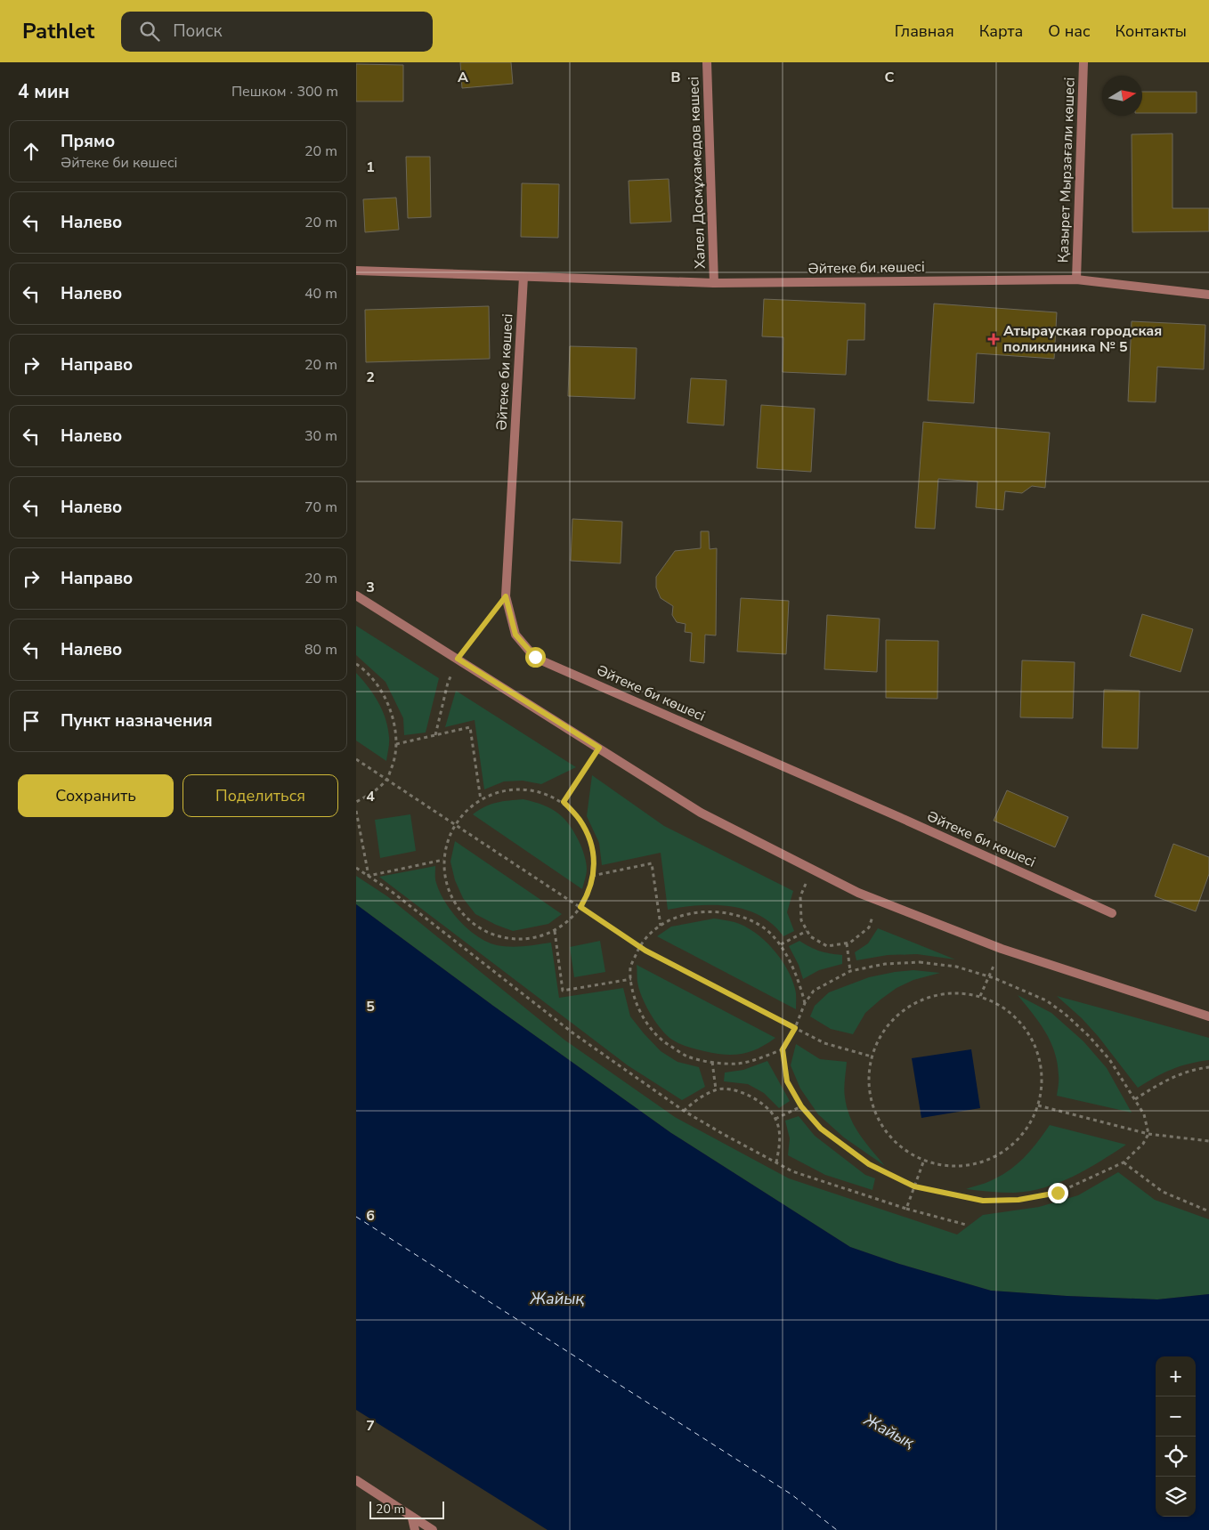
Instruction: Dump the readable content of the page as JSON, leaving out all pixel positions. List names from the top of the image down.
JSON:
{
  "streets": {
    "street": ["Қазырет Мырзағали көшесі", "Халел Досмұхамедов көшесі", "Әйтеке би көшесі"]
  },
  "crossings": [
    ["Қазырет Мырзағали көшесі", "Әйтеке би көшесі"],
    ["Халел Досмұхамедов көшесі", "Әйтеке би көшесі"]
  ],
  "water": ["Жайық"],
  "places": {
    "health": ["Атырауская городская поликлиника № 5"]
  },
  "scale_bar": "20 m",
  "north": "right",
  "page": {
    "header": "Pathlet",
    "search": "Поиск",
    "nav": [
      "Главная",
      "Карта",
      "О нас",
      "Контакты"
    ],
    "heading": ["4 мин", "Пешком · 300 m"],
    "list": [
      ["Прямо", "Әйтеке би көшесі", "20 m"],
      ["Налево", "20 m"],
      ["Налево", "40 m"],
      ["Направо", "20 m"],
      ["Налево", "30 m"],
      ["Налево", "70 m"],
      ["Направо", "20 m"],
      ["Налево", "80 m"],
      "Пункт назначения"
    ],
    "buttons": ["Сохранить", "Поделиться"],
    "map_buttons": ["+", "−"],
    "scale": "20 m"
  },
  "grid": {
    "columns": ["A", "B", "C"],
    "rows": [
      "1",
      "2",
      "3",
      "4",
      "5",
      "6",
      "7"
    ]
  }
}
